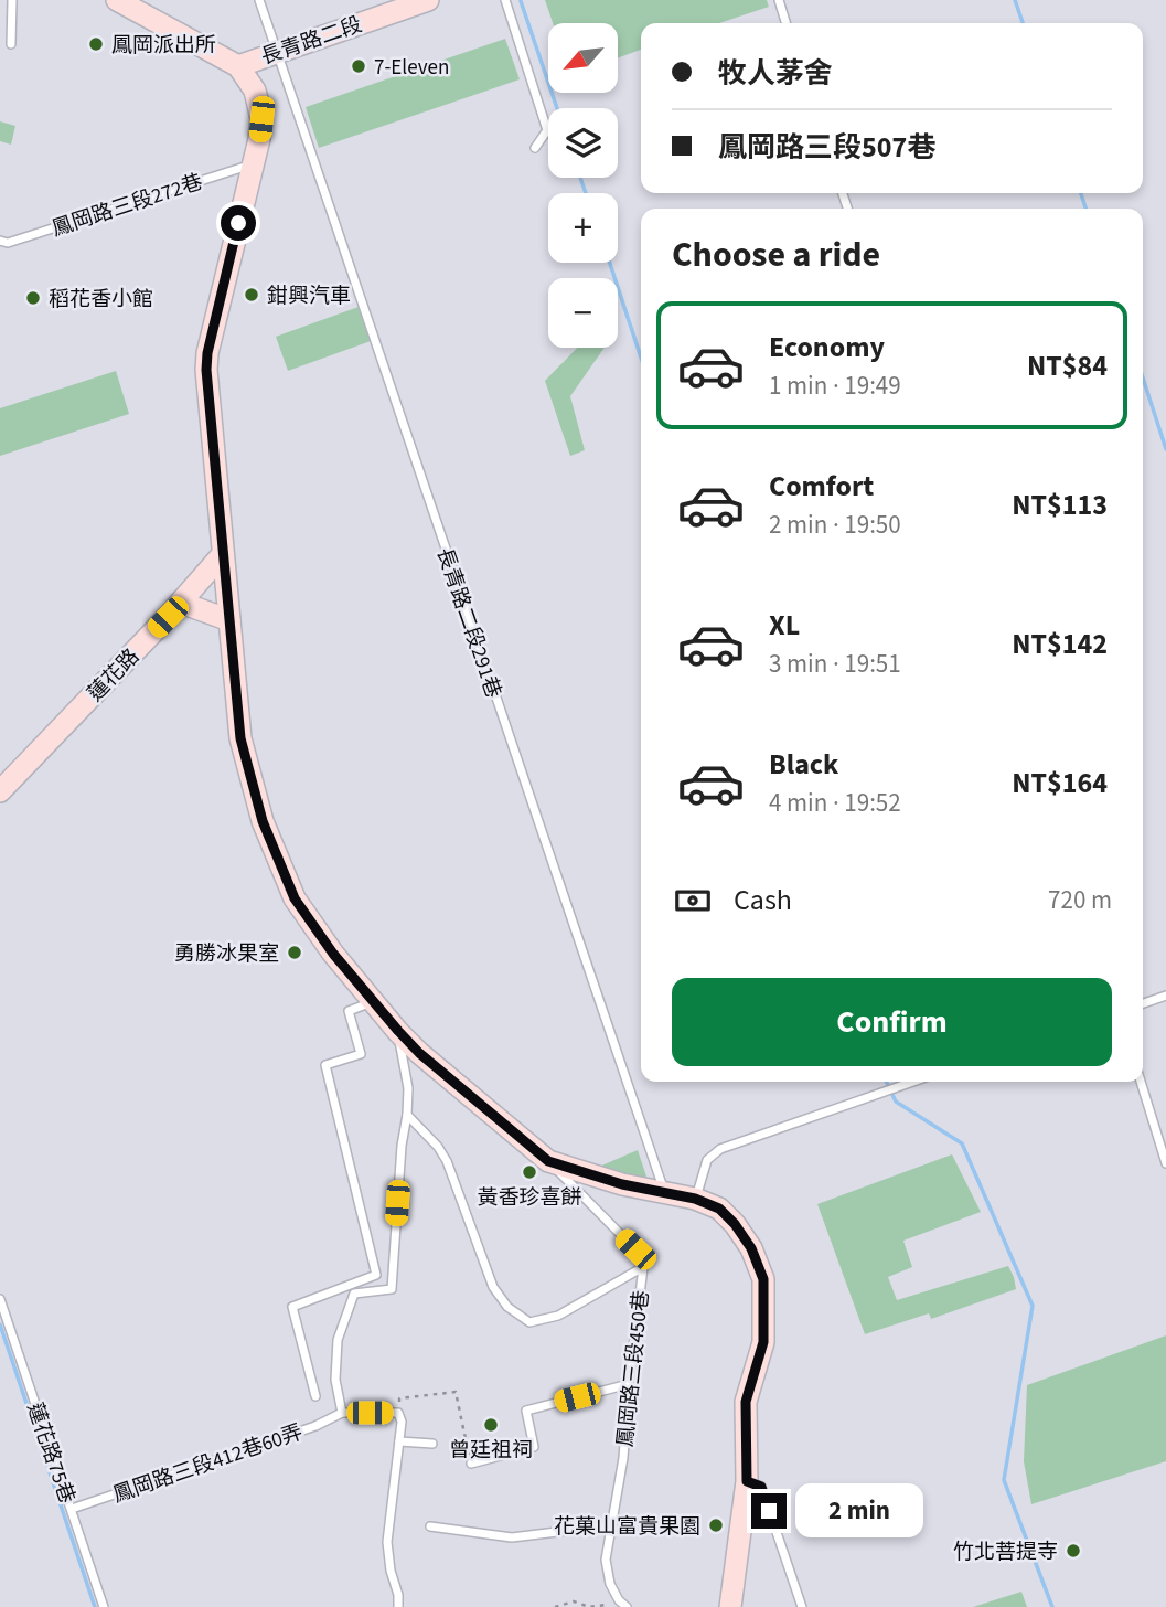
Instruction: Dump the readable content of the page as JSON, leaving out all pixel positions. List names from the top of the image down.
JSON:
{
  "streets": {
    "street": ["長青路二段", "蓮花路"],
    "lane": [
      "鳳岡路三段272巷",
      "長青路二段291巷",
      "鳳岡路三段450巷",
      "蓮花路75巷",
      "鳳岡路三段412巷60弄"
    ]
  },
  "crossings": [
    ["長青路二段", "長青路二段291巷"],
    ["蓮花路75巷", "鳳岡路三段412巷60弄"]
  ],
  "places": [
    "鳳岡派出所",
    "7-Eleven",
    "鉗興汽車",
    "稻花香小館",
    "勇勝冰果室",
    "黃香珍喜餅",
    "曾廷祖祠",
    "花菓山富貴果園",
    "竹北菩提寺"
  ],
  "north": "bottom left",
  "page": {
    "map_buttons": ["+", "−"],
    "banner": ["牧人茅舍", "鳳岡路三段507巷"],
    "heading": "Choose a ride",
    "list": [
      {
        "name": "Economy",
        "note": "1 min · 19:49",
        "value": "NT$84"
      },
      {
        "name": "Comfort",
        "note": "2 min · 19:50",
        "value": "NT$113"
      },
      {
        "name": "XL",
        "note": "3 min · 19:51",
        "value": "NT$142"
      },
      {
        "name": "Black",
        "note": "4 min · 19:52",
        "value": "NT$164"
      }
    ],
    "pay": ["Cash", "720 m"],
    "buttons": "Confirm",
    "bubble": "2 min"
  }
}
